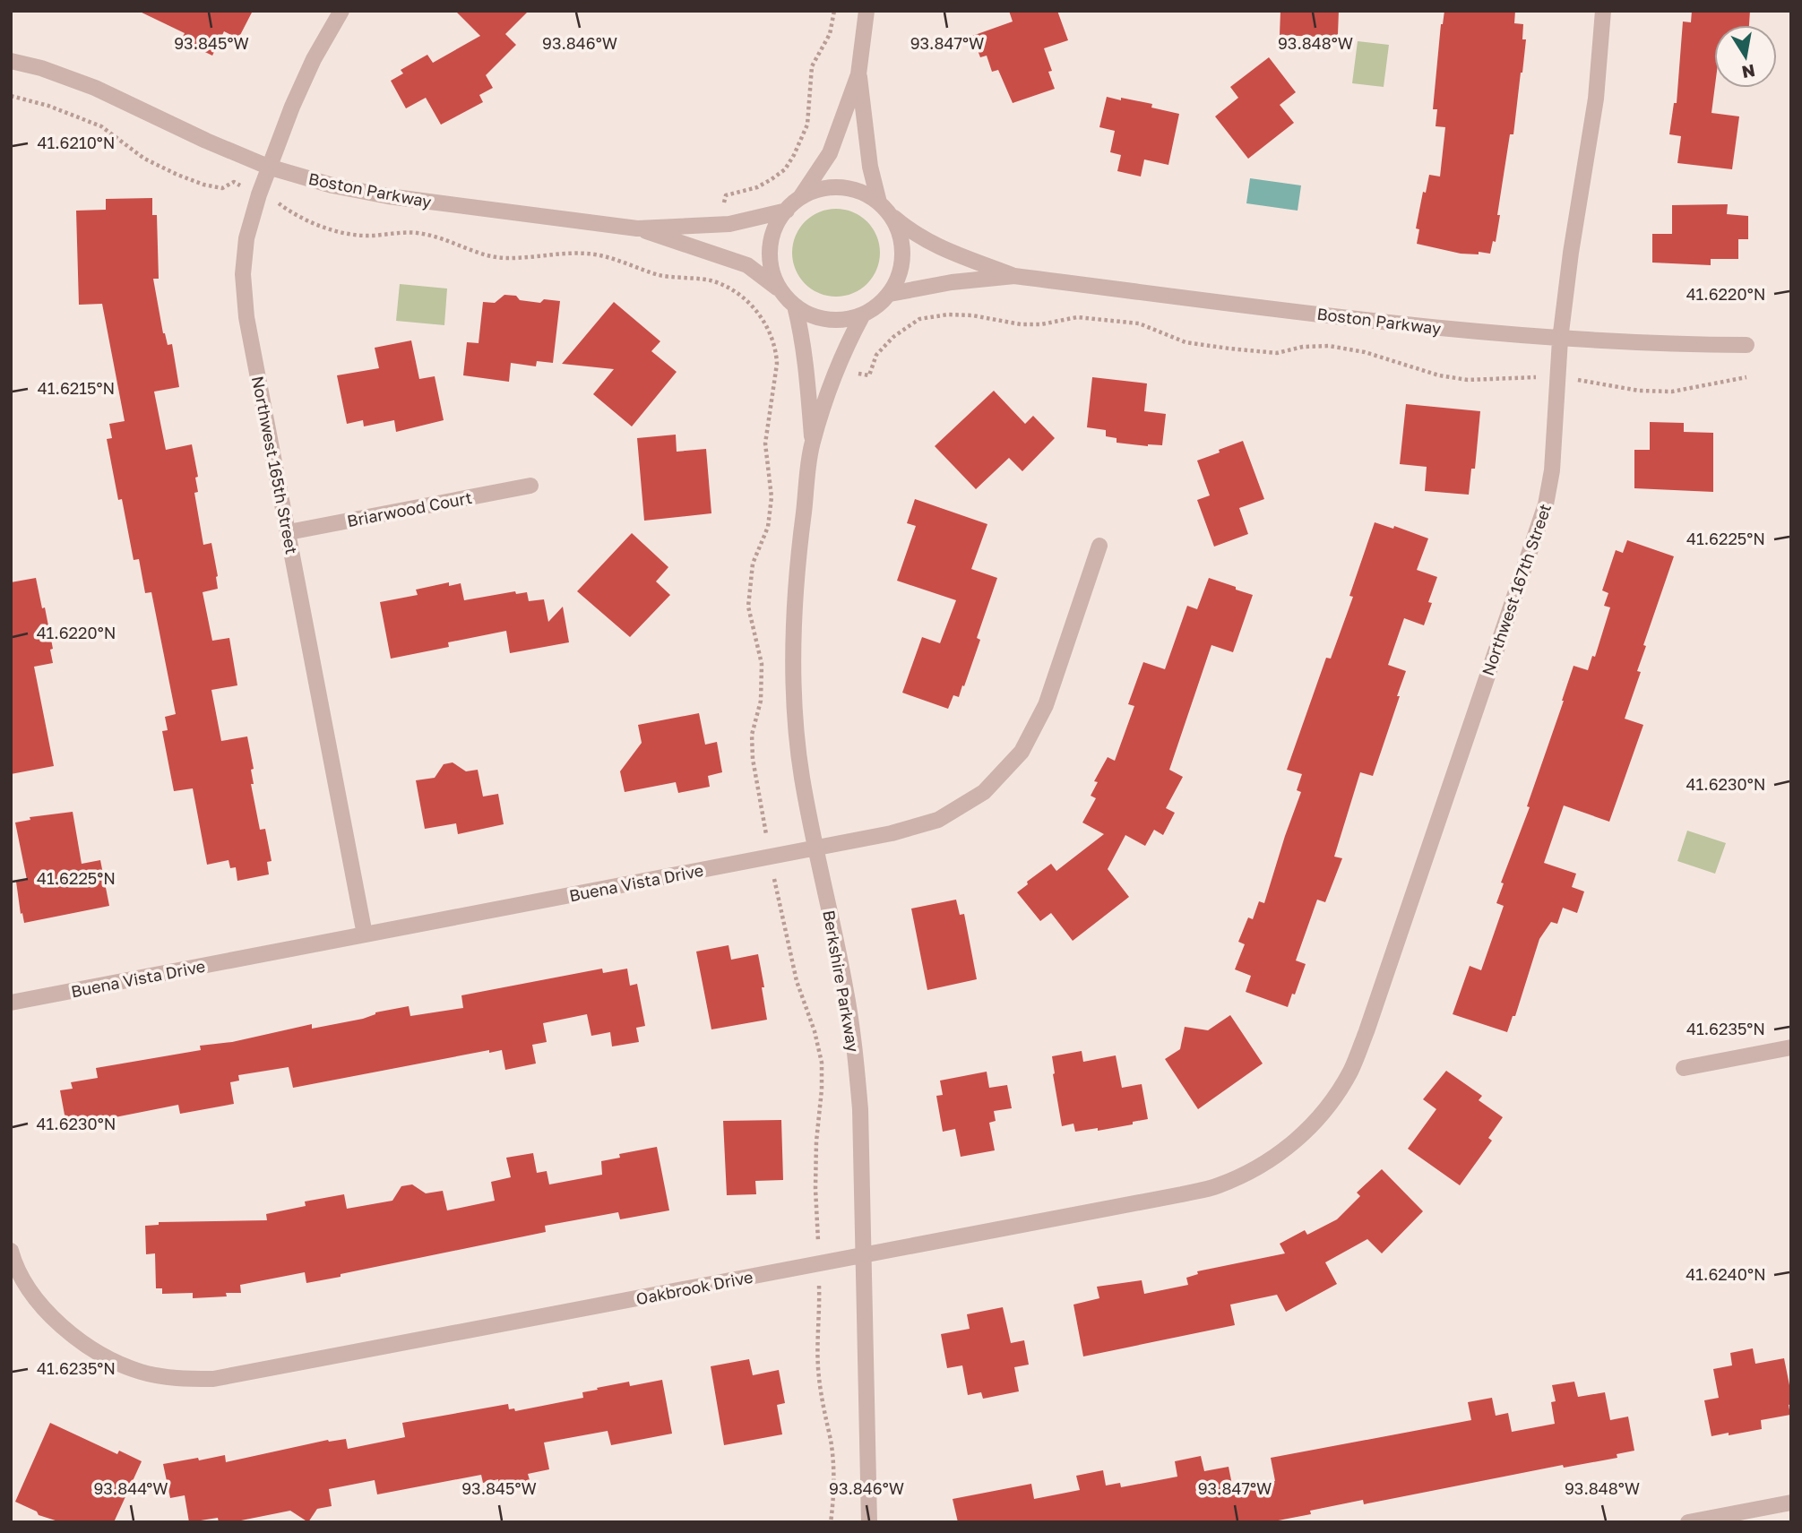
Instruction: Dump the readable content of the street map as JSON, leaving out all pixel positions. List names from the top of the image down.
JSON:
{
  "streets": {
    "street": [
      "Boston Parkway",
      "Northwest 165th Street",
      "Briarwood Court",
      "Northwest 167th Street",
      "Buena Vista Drive",
      "Berkshire Parkway",
      "Oakbrook Drive"
    ]
  },
  "crossings": [
    ["Boston Parkway", "Northwest 165th Street"],
    ["Boston Parkway", "Northwest 167th Street"],
    ["Boston Parkway", "Berkshire Parkway"],
    ["Northwest 165th Street", "Briarwood Court"],
    ["Northwest 165th Street", "Buena Vista Drive"],
    ["Northwest 167th Street", "Oakbrook Drive"],
    ["Buena Vista Drive", "Berkshire Parkway"],
    ["Berkshire Parkway", "Oakbrook Drive"]
  ],
  "north": "bottom",
  "coordinates": [
    "93.845°W",
    "93.846°W",
    "93.847°W",
    "93.848°W",
    "41.6210°N",
    "41.6220°N",
    "41.6215°N",
    "41.6225°N",
    "41.6230°N",
    "41.6235°N",
    "41.6240°N",
    "93.844°W"
  ]
}
